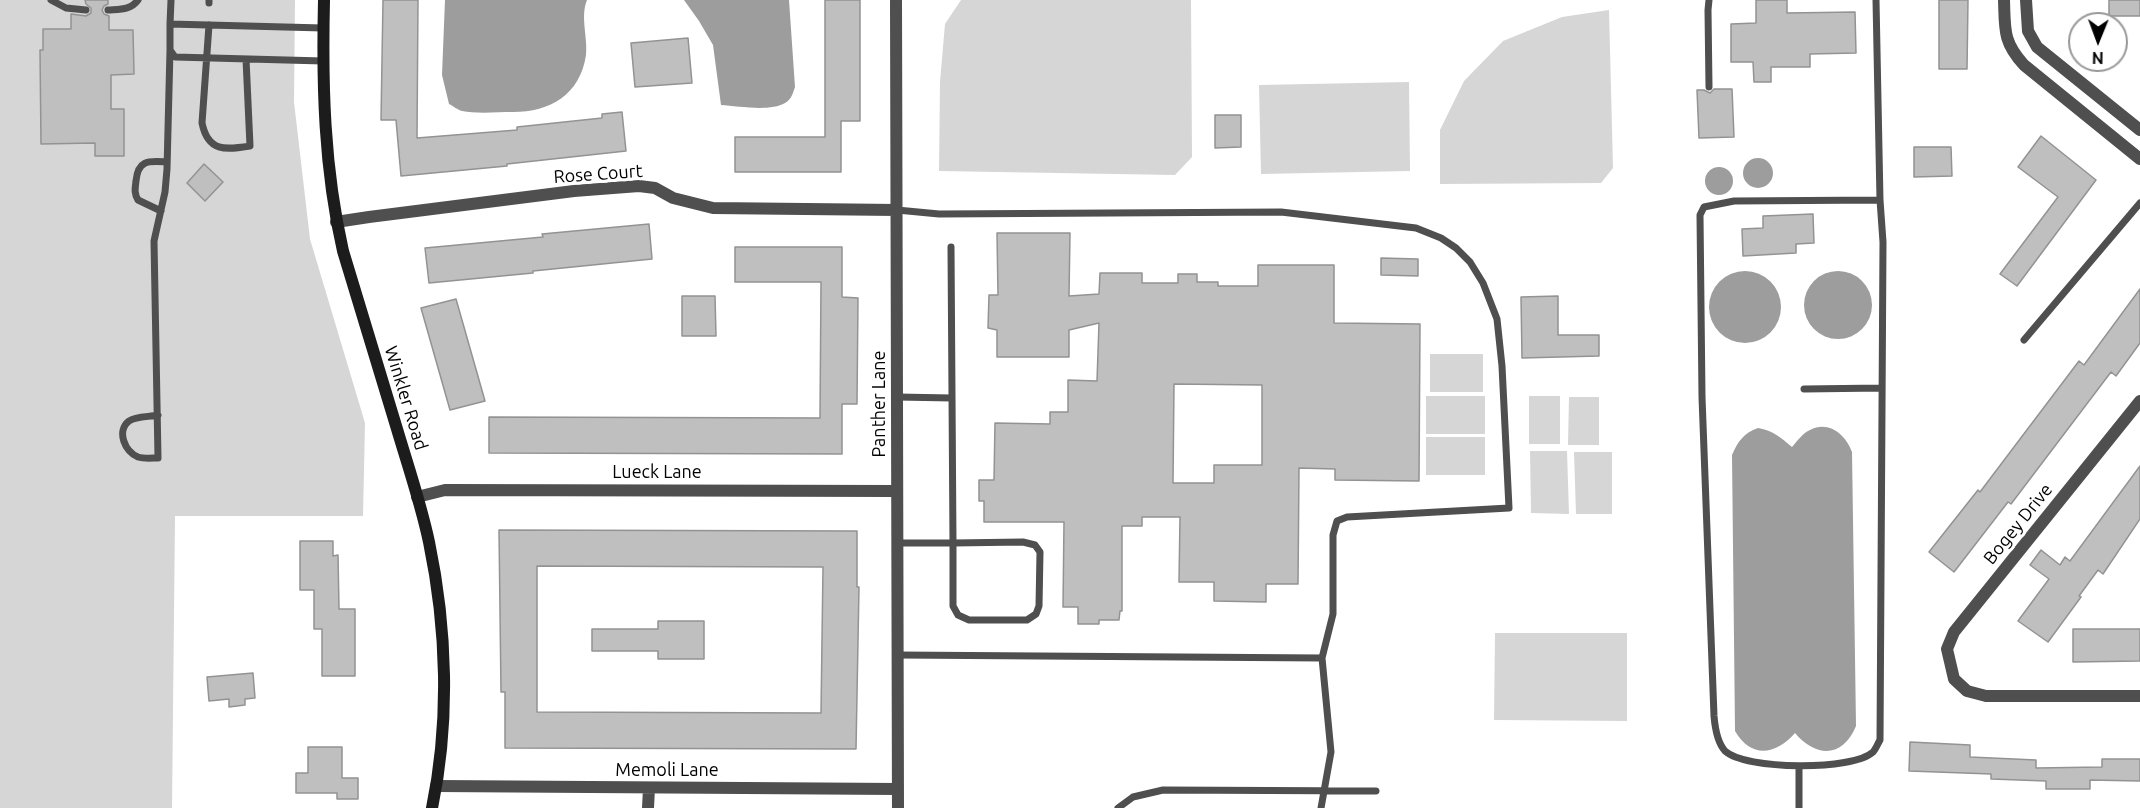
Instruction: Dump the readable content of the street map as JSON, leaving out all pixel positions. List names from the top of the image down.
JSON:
{
  "streets": {
    "street": [
      "Rose Court",
      "Winkler Road",
      "Panther Lane",
      "Lueck Lane",
      "Bogey Drive",
      "Memoli Lane"
    ]
  },
  "crossings": [
    ["Rose Court", "Winkler Road"],
    ["Rose Court", "Panther Lane"],
    ["Winkler Road", "Lueck Lane"],
    ["Winkler Road", "Memoli Lane"],
    ["Panther Lane", "Lueck Lane"],
    ["Panther Lane", "Memoli Lane"]
  ],
  "north": "bottom"
}
